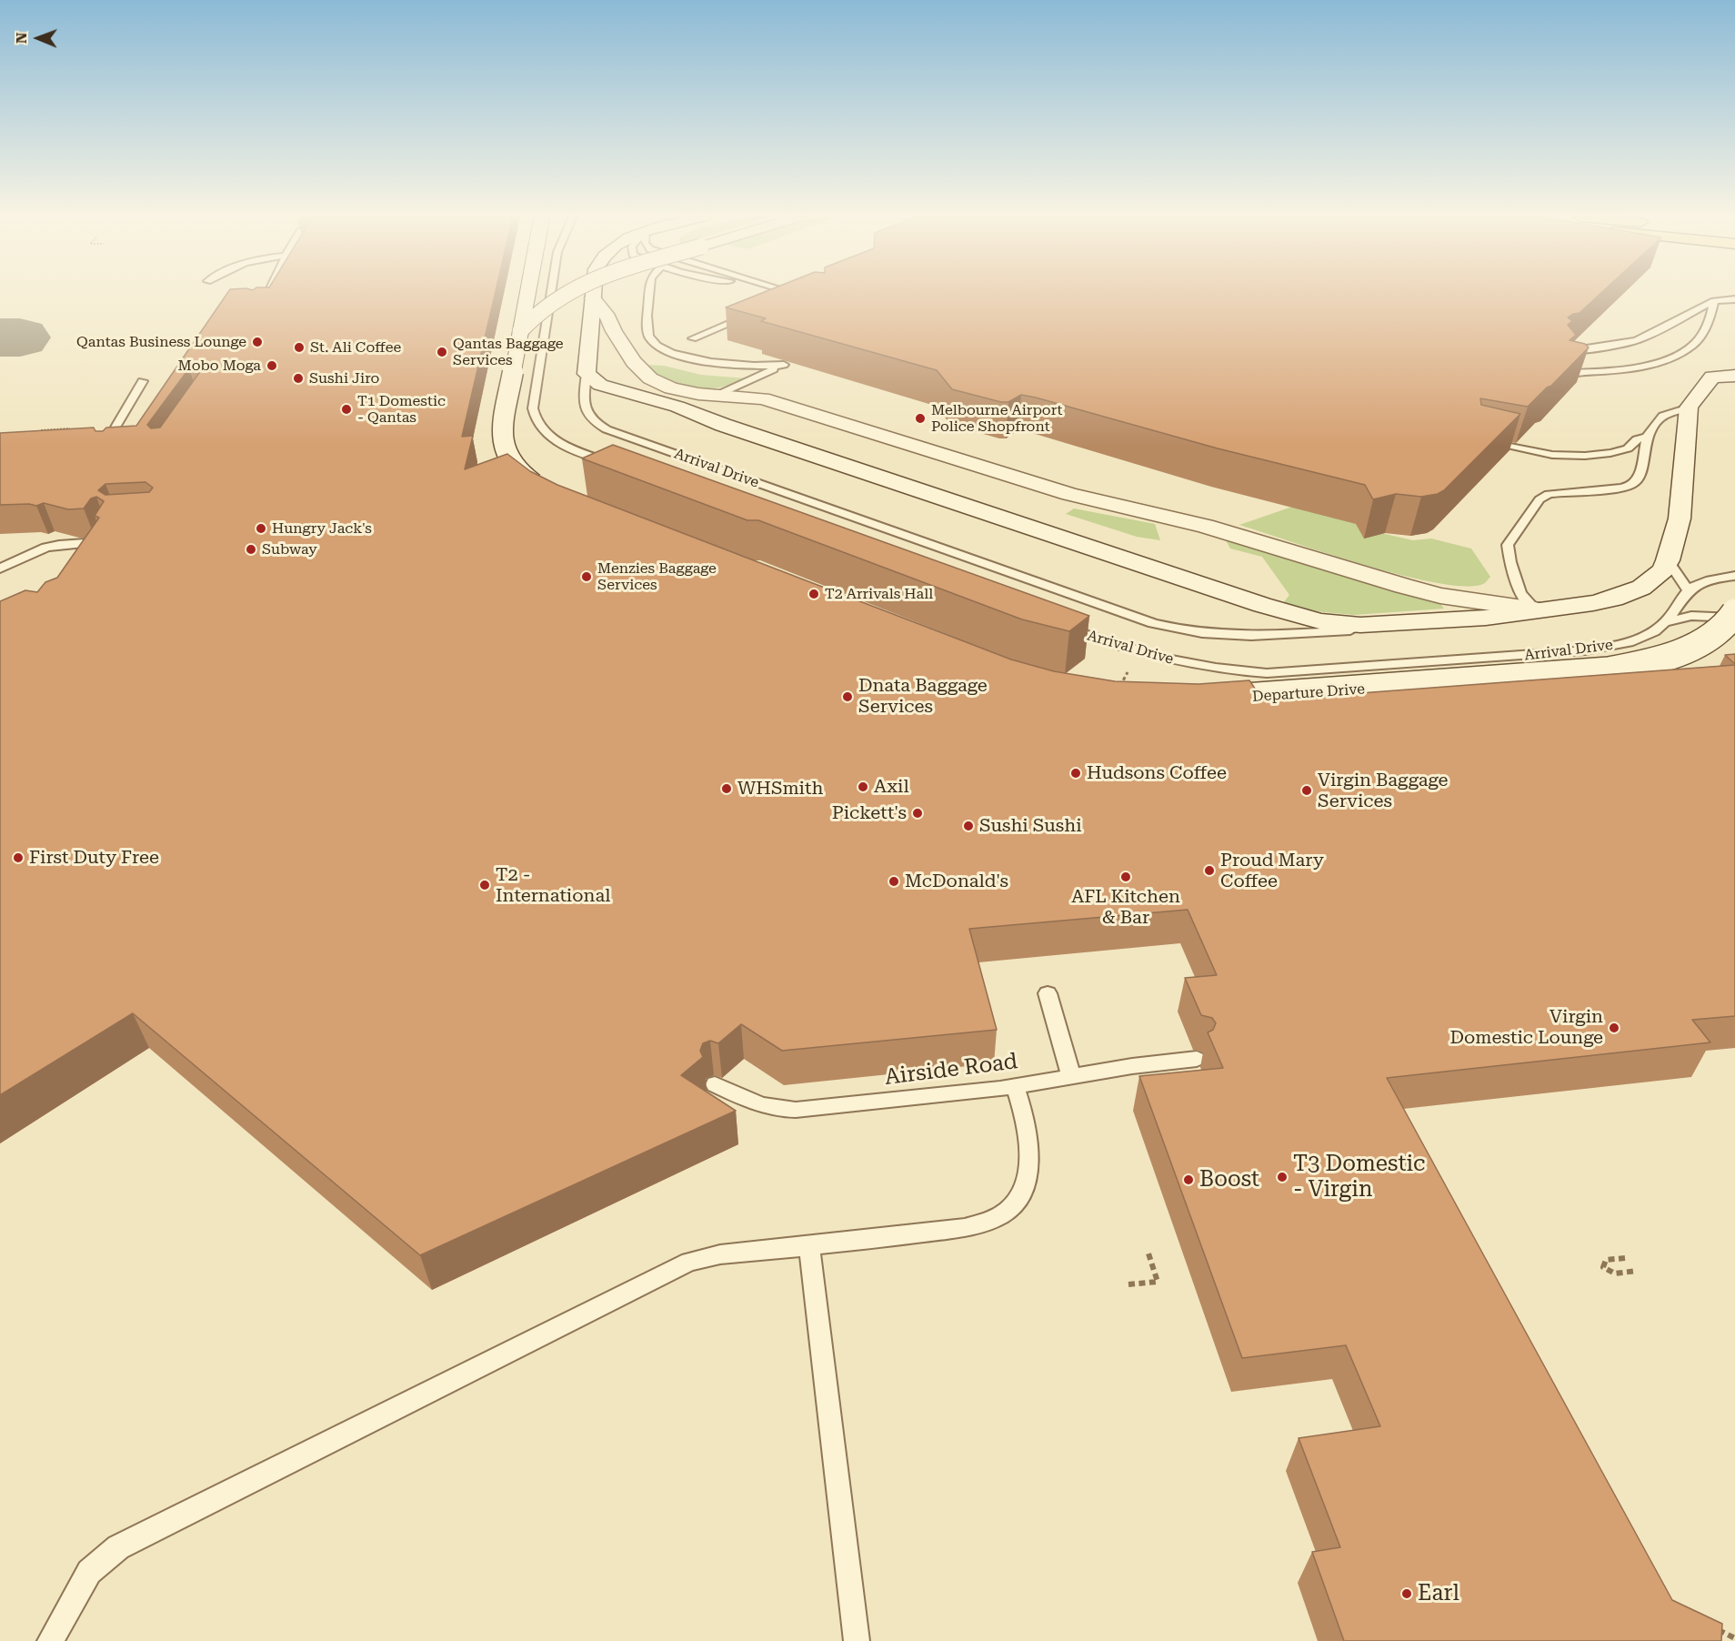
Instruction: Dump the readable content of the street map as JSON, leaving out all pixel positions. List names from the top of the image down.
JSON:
{
  "streets": {
    "street": ["Arrival Drive", "Departure Drive"],
    "lane": ["Airside Road"]
  },
  "places": [
    "Qantas Business Lounge",
    "St. Ali Coffee",
    "Qantas Baggage Services",
    "Mobo Moga",
    "Sushi Jiro",
    "T1 Domestic - Qantas",
    "Melbourne Airport Police Shopfront",
    "Hungry Jack's",
    "Subway",
    "Menzies Baggage Services",
    "T2 Arrivals Hall",
    "Dnata Baggage Services",
    "Hudsons Coffee",
    "Axil",
    "WHSmith",
    "Virgin Baggage Services",
    "Pickett's",
    "Sushi Sushi",
    "First Duty Free",
    "Proud Mary Coffee",
    "AFL Kitchen & Bar",
    "McDonald's",
    "T2 - International",
    "Virgin Domestic Lounge",
    "T3 Domestic - Virgin",
    "Boost",
    "Earl"
  ],
  "north": "left"
}
